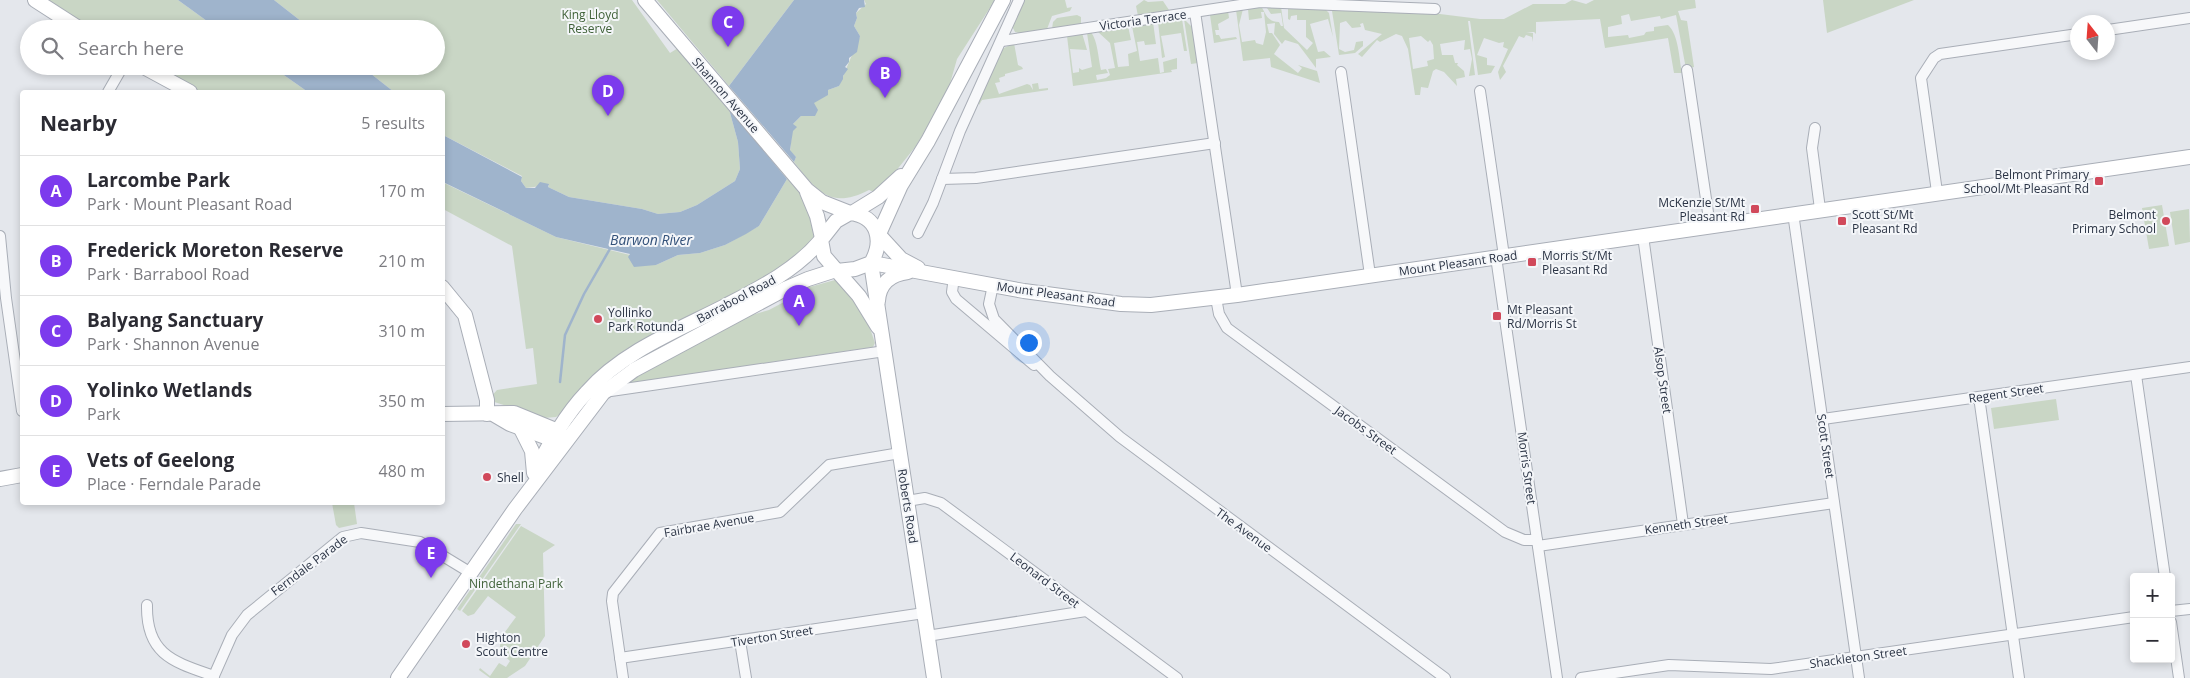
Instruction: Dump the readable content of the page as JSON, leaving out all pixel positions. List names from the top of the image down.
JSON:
{
  "streets": {
    "street": [
      "Victoria Terrace",
      "Shannon Avenue",
      "Mount Pleasant Road",
      "Barrabool Road",
      "Alsop Street",
      "Regent Street",
      "Jacobs Street",
      "Scott Street",
      "Morris Street",
      "Roberts Road",
      "Kenneth Street",
      "Fairbrae Avenue",
      "The Avenue",
      "Ferndale Parade",
      "Leonard Street",
      "Tiverton Street",
      "Shackleton Street"
    ]
  },
  "crossings": [
    ["Shannon Avenue", "Mount Pleasant Road"],
    ["Shannon Avenue", "Barrabool Road"],
    ["Shannon Avenue", "Roberts Road"],
    ["Mount Pleasant Road", "Barrabool Road"],
    ["Mount Pleasant Road", "Alsop Street"],
    ["Mount Pleasant Road", "Jacobs Street"],
    ["Mount Pleasant Road", "Scott Street"],
    ["Mount Pleasant Road", "Morris Street"],
    ["Mount Pleasant Road", "Roberts Road"],
    ["Mount Pleasant Road", "The Avenue"],
    ["Barrabool Road", "Roberts Road"],
    ["Barrabool Road", "Ferndale Parade"],
    ["Alsop Street", "Kenneth Street"],
    ["Regent Street", "Scott Street"],
    ["Jacobs Street", "Morris Street"],
    ["Jacobs Street", "Kenneth Street"],
    ["Scott Street", "Kenneth Street"],
    ["Scott Street", "Shackleton Street"],
    ["Morris Street", "Kenneth Street"],
    ["Roberts Road", "Fairbrae Avenue"],
    ["Roberts Road", "Leonard Street"],
    ["Roberts Road", "Tiverton Street"],
    ["Fairbrae Avenue", "Tiverton Street"]
  ],
  "water": ["Barwon River"],
  "parks": ["King Lloyd Reserve", "Nindethana Park"],
  "places": {
    "transit": [
      "Belmont Primary School/Mt Pleasant Rd",
      "McKenzie St/Mt Pleasant Rd",
      "Scott St/Mt Pleasant Rd",
      "Morris St/Mt Pleasant Rd",
      "Mt Pleasant Rd/Morris St"
    ],
    "other": [
      "Belmont Primary School",
      "Yollinko Park Rotunda",
      "Shell",
      "Highton Scout Centre"
    ]
  },
  "north": "top",
  "page": {
    "pins": [
      "C",
      "B",
      "D",
      "A",
      "E"
    ],
    "search": "Search here",
    "heading": ["Nearby", "5 results"],
    "list": [
      {
        "mark": "A",
        "name": "Larcombe Park",
        "note": "Park · Mount Pleasant Road",
        "value": "170 m"
      },
      {
        "mark": "B",
        "name": "Frederick Moreton Reserve",
        "note": "Park · Barrabool Road",
        "value": "210 m"
      },
      {
        "mark": "C",
        "name": "Balyang Sanctuary",
        "note": "Park · Shannon Avenue",
        "value": "310 m"
      },
      {
        "mark": "D",
        "name": "Yolinko Wetlands",
        "note": "Park",
        "value": "350 m"
      },
      {
        "mark": "E",
        "name": "Vets of Geelong",
        "note": "Place · Ferndale Parade",
        "value": "480 m"
      }
    ],
    "map_buttons": ["+", "−"]
  }
}
